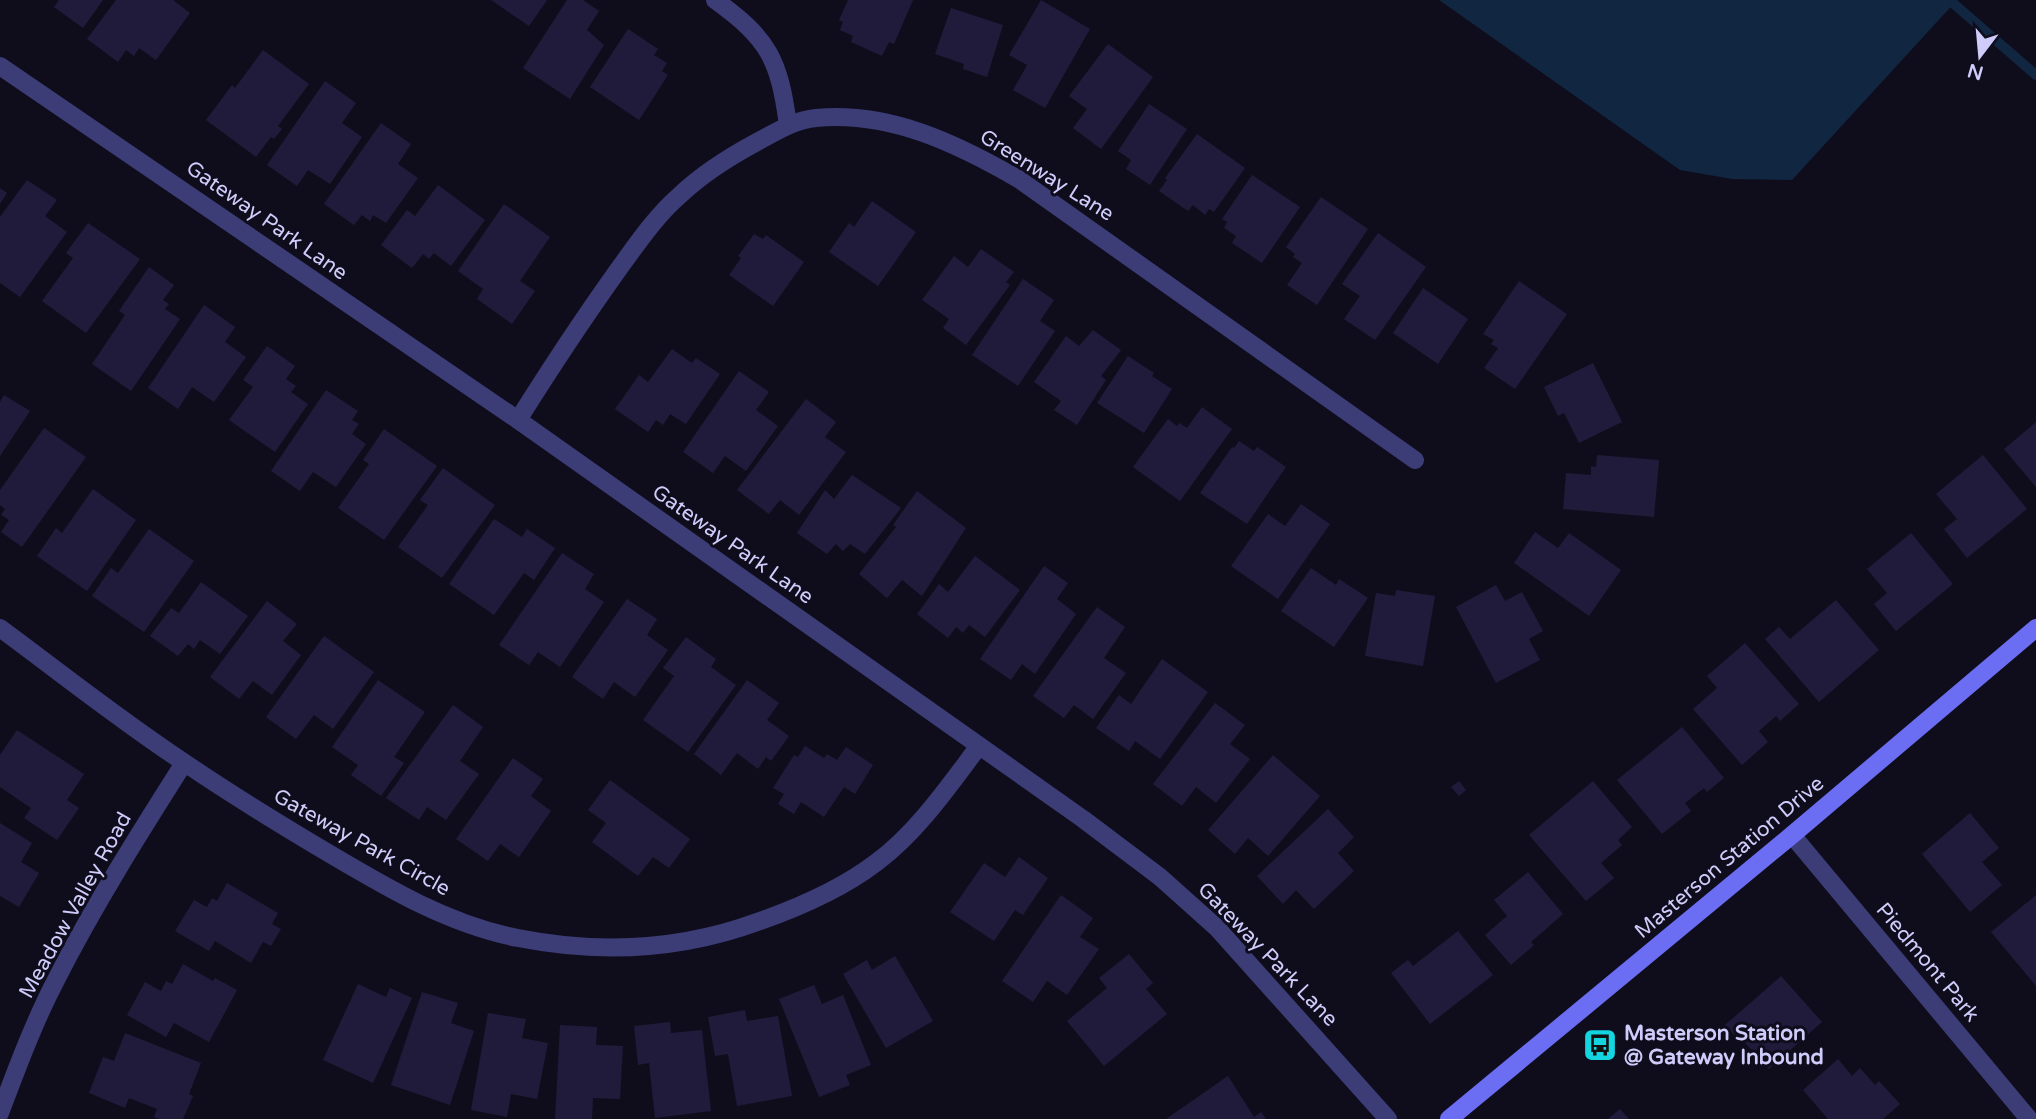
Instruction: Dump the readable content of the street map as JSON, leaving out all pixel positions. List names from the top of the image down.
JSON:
{
  "streets": {
    "street": [
      "Greenway Lane",
      "Gateway Park Lane",
      "Gateway Park Circle",
      "Masterson Station Drive",
      "Meadow Valley Road",
      "Piedmont Park"
    ]
  },
  "crossings": [
    ["Greenway Lane", "Gateway Park Lane"],
    ["Gateway Park Lane", "Gateway Park Circle"],
    ["Gateway Park Circle", "Meadow Valley Road"],
    ["Masterson Station Drive", "Piedmont Park"]
  ],
  "places": {
    "bus stop": ["Masterson Station @ Gateway Inbound"]
  },
  "north": "bottom"
}
